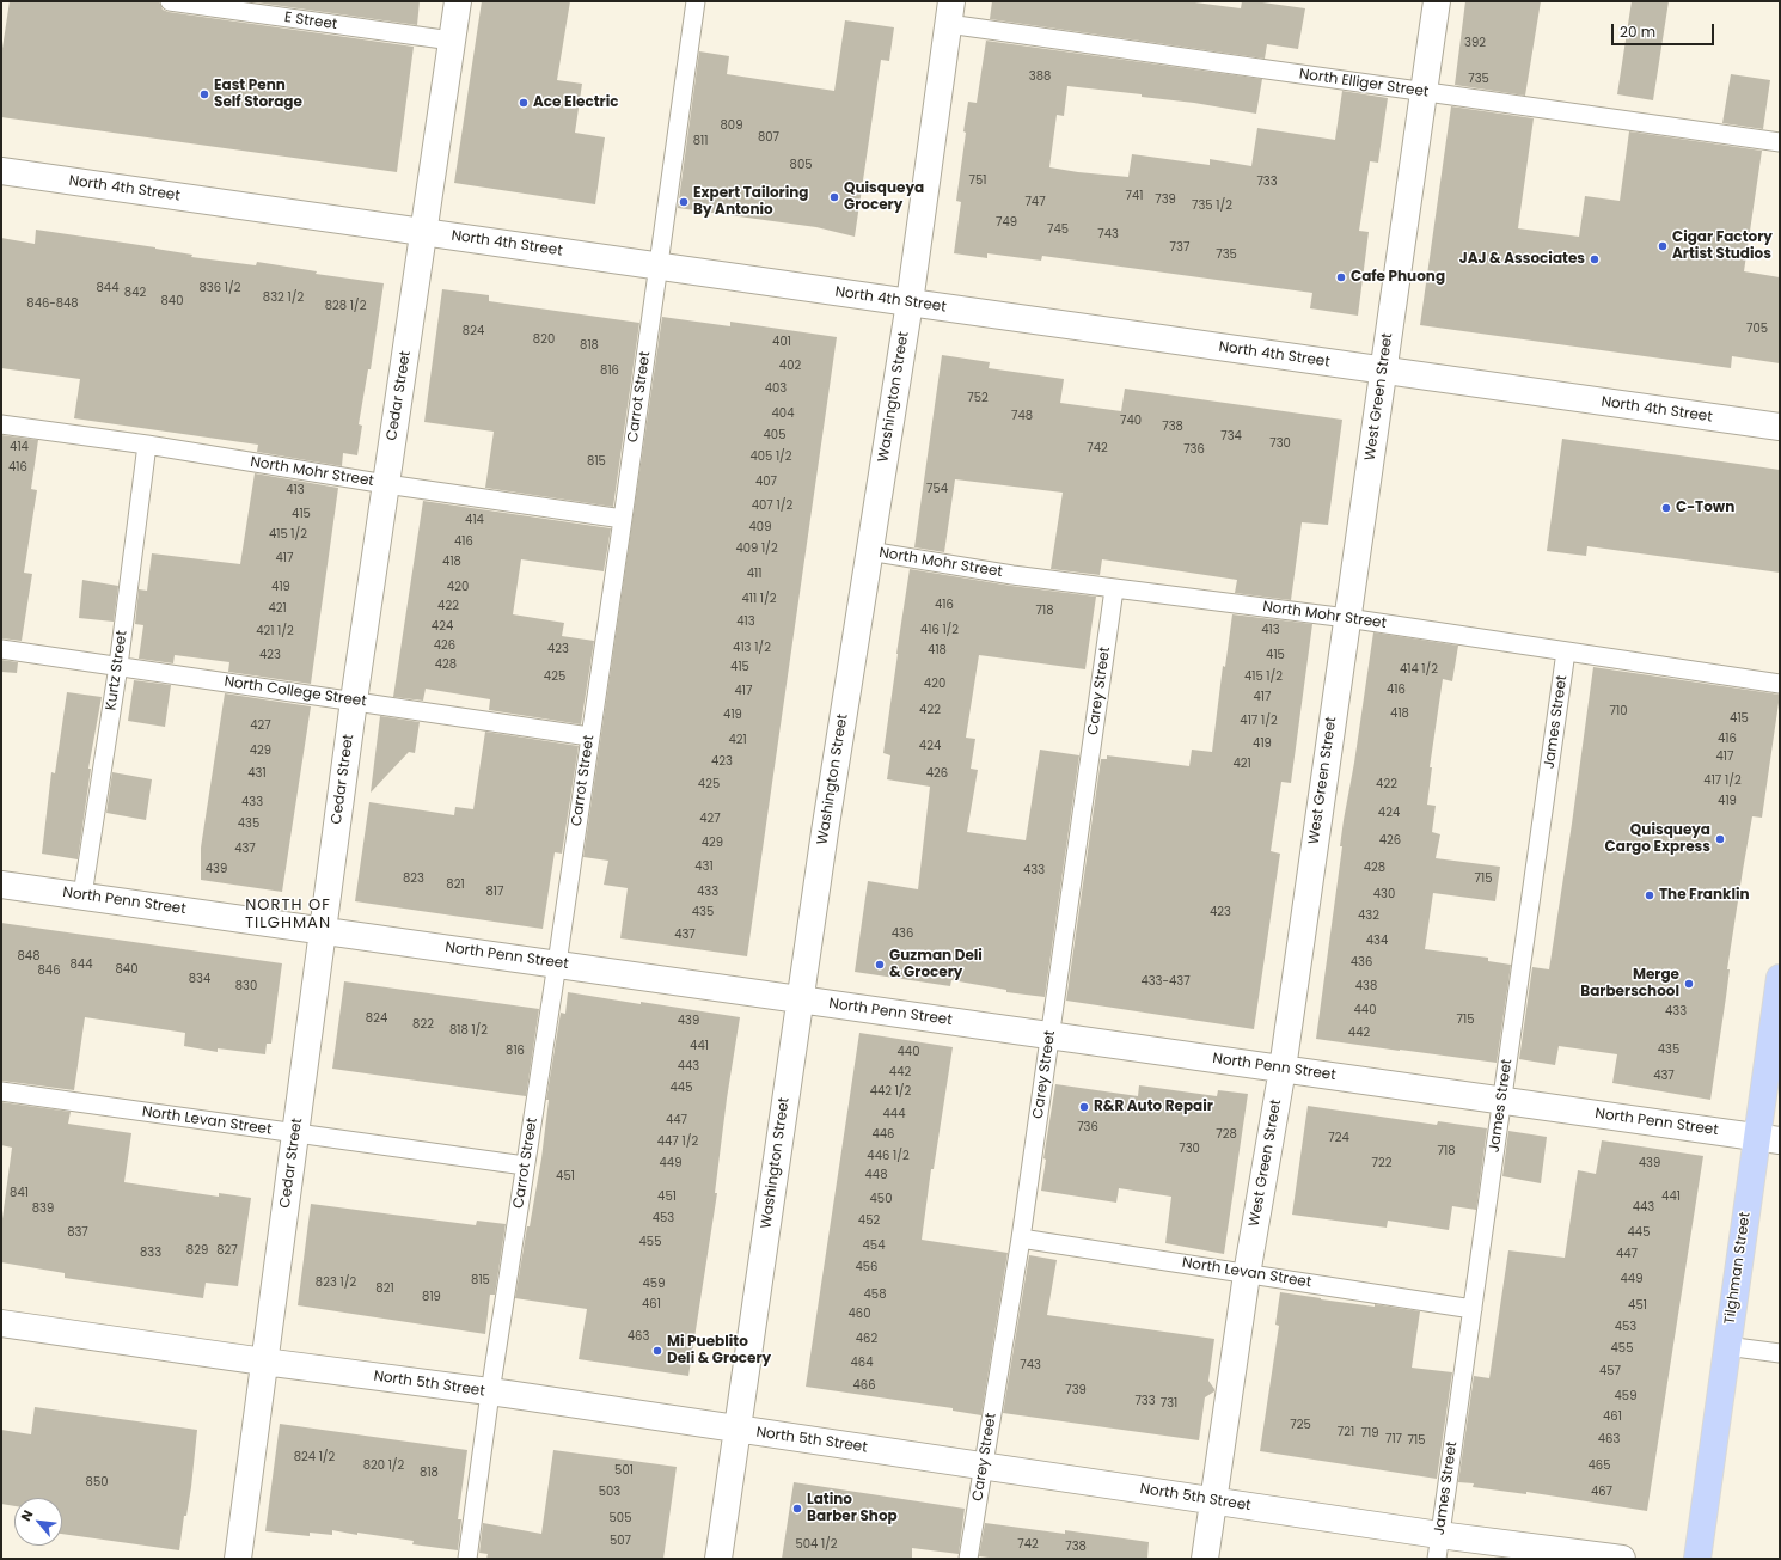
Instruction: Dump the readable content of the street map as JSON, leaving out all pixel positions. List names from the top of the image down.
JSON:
{
  "streets": {
    "main road": ["Tilghman Street"],
    "street": [
      "North 4th Street",
      "Cedar Street",
      "Washington Street",
      "West Green Street",
      "North Penn Street",
      "North 5th Street"
    ],
    "lane": [
      "E Street",
      "North Elliger Street",
      "Carrot Street",
      "North Mohr Street",
      "Kurtz Street",
      "Carey Street",
      "North College Street",
      "James Street",
      "North Levan Street"
    ]
  },
  "crossings": [
    ["E Street", "Cedar Street"],
    ["North Elliger Street", "Washington Street"],
    ["North Elliger Street", "West Green Street"],
    ["North 4th Street", "Cedar Street"],
    ["North 4th Street", "Carrot Street"],
    ["North 4th Street", "Washington Street"],
    ["North 4th Street", "West Green Street"],
    ["Cedar Street", "North Mohr Street"],
    ["Cedar Street", "North College Street"],
    ["Cedar Street", "North Penn Street"],
    ["Cedar Street", "North Levan Street"],
    ["Cedar Street", "North 5th Street"],
    ["Carrot Street", "North Mohr Street"],
    ["Carrot Street", "North College Street"],
    ["Carrot Street", "North Penn Street"],
    ["Carrot Street", "North Levan Street"],
    ["Carrot Street", "North 5th Street"],
    ["Washington Street", "North Mohr Street"],
    ["Washington Street", "North Penn Street"],
    ["Washington Street", "North 5th Street"],
    ["West Green Street", "North Mohr Street"],
    ["West Green Street", "North Penn Street"],
    ["West Green Street", "North Levan Street"],
    ["West Green Street", "North 5th Street"],
    ["North Mohr Street", "Kurtz Street"],
    ["North Mohr Street", "Carey Street"],
    ["North Mohr Street", "James Street"],
    ["Kurtz Street", "North College Street"],
    ["Kurtz Street", "North Penn Street"],
    ["Carey Street", "North Penn Street"],
    ["Carey Street", "North Levan Street"],
    ["Carey Street", "North 5th Street"],
    ["James Street", "North Penn Street"],
    ["James Street", "North Levan Street"],
    ["James Street", "North 5th Street"],
    ["North Penn Street", "Tilghman Street"]
  ],
  "districts": ["NORTH OF TILGHMAN"],
  "places": [
    "East Penn Self Storage",
    "Ace Electric",
    "Quisqueya Grocery",
    "Expert Tailoring By Antonio",
    "Cigar Factory Artist Studios",
    "JAJ & Associates",
    "Cafe Phuong",
    "C-Town",
    "Quisqueya Cargo Express",
    "The Franklin",
    "Guzman Deli & Grocery",
    "Merge Barberschool",
    "R&R Auto Repair",
    "Mi Pueblito Deli & Grocery",
    "Latino Barber Shop"
  ],
  "house_numbers": [
    "392",
    "388",
    "735",
    "809",
    "807",
    "811",
    "805",
    "751",
    "733",
    "741",
    "739",
    "747",
    "735 1/2",
    "749",
    "745",
    "743",
    "737",
    "735",
    "844",
    "836 1/2",
    "842",
    "832 1/2",
    "840",
    "846-848",
    "828 1/2",
    "705",
    "824",
    "820",
    "401",
    "818",
    "402",
    "816",
    "403",
    "752",
    "404",
    "748",
    "740",
    "738",
    "405",
    "734",
    "730",
    "414",
    "742",
    "736",
    "405 1/2",
    "815",
    "416",
    "407",
    "754",
    "413",
    "407 1/2",
    "415",
    "414",
    "409",
    "415 1/2",
    "416",
    "409 1/2",
    "417",
    "418",
    "411",
    "419",
    "420",
    "411 1/2",
    "416",
    "422",
    "421",
    "718",
    "413",
    "424",
    "416 1/2",
    "413",
    "421 1/2",
    "426",
    "413 1/2",
    "423",
    "418",
    "423",
    "415",
    "428",
    "415",
    "414 1/2",
    "425",
    "415 1/2",
    "420",
    "416",
    "417",
    "417",
    "422",
    "710",
    "418",
    "419",
    "415",
    "417 1/2",
    "427",
    "416",
    "421",
    "419",
    "424",
    "429",
    "417",
    "423",
    "421",
    "431",
    "426",
    "417 1/2",
    "425",
    "422",
    "419",
    "433",
    "424",
    "427",
    "435",
    "426",
    "429",
    "437",
    "431",
    "428",
    "439",
    "433",
    "823",
    "715",
    "821",
    "817",
    "433",
    "430",
    "435",
    "423",
    "432",
    "436",
    "437",
    "434",
    "848",
    "436",
    "844",
    "840",
    "846",
    "834",
    "433-437",
    "830",
    "438",
    "440",
    "433",
    "824",
    "715",
    "439",
    "822",
    "818 1/2",
    "442",
    "441",
    "435",
    "816",
    "440",
    "443",
    "442",
    "437",
    "445",
    "442 1/2",
    "444",
    "447",
    "736",
    "446",
    "728",
    "724",
    "447 1/2",
    "730",
    "718",
    "446 1/2",
    "449",
    "722",
    "439",
    "448",
    "451",
    "841",
    "451",
    "441",
    "450",
    "443",
    "839",
    "453",
    "452",
    "837",
    "445",
    "455",
    "454",
    "829",
    "827",
    "833",
    "447",
    "456",
    "449",
    "815",
    "823 1/2",
    "459",
    "821",
    "458",
    "819",
    "461",
    "451",
    "460",
    "453",
    "463",
    "462",
    "455",
    "464",
    "743",
    "457",
    "466",
    "739",
    "459",
    "733",
    "731",
    "461",
    "725",
    "721",
    "719",
    "717",
    "463",
    "715",
    "824 1/2",
    "820 1/2",
    "465",
    "501",
    "818",
    "850",
    "503",
    "467",
    "505",
    "507",
    "504 1/2",
    "742",
    "738"
  ],
  "scale_bar": "20 m",
  "north": "top left"
}
